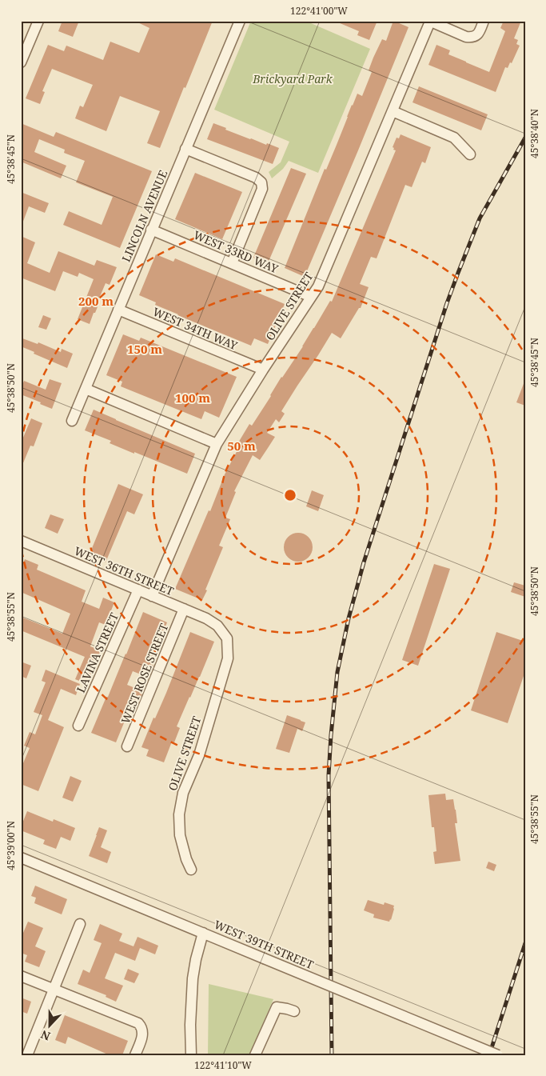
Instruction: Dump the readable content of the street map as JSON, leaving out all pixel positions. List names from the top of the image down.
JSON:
{
  "streets": {
    "street": [
      "LINCOLN AVENUE",
      "WEST 33RD WAY",
      "OLIVE STREET",
      "WEST 34TH WAY",
      "WEST 36TH STREET",
      "LAVINA STREET",
      "WEST ROSE STREET",
      "WEST 39TH STREET"
    ]
  },
  "crossings": [
    ["LINCOLN AVENUE", "WEST 33RD WAY"],
    ["LINCOLN AVENUE", "WEST 34TH WAY"],
    ["WEST 33RD WAY", "OLIVE STREET"],
    ["OLIVE STREET", "WEST 34TH WAY"],
    ["OLIVE STREET", "WEST 36TH STREET"],
    ["WEST 36TH STREET", "LAVINA STREET"],
    ["WEST 36TH STREET", "WEST ROSE STREET"]
  ],
  "parks": ["Brickyard Park"],
  "north": "bottom",
  "coordinates": [
    "122°41'00\"W",
    "45°38'40\"N",
    "45°38'45\"N",
    "45°38'50\"N",
    "45°38'55\"N",
    "45°39'00\"N",
    "122°41'10\"W"
  ],
  "rings": [
    "200 m",
    "150 m",
    "100 m",
    "50 m"
  ]
}
